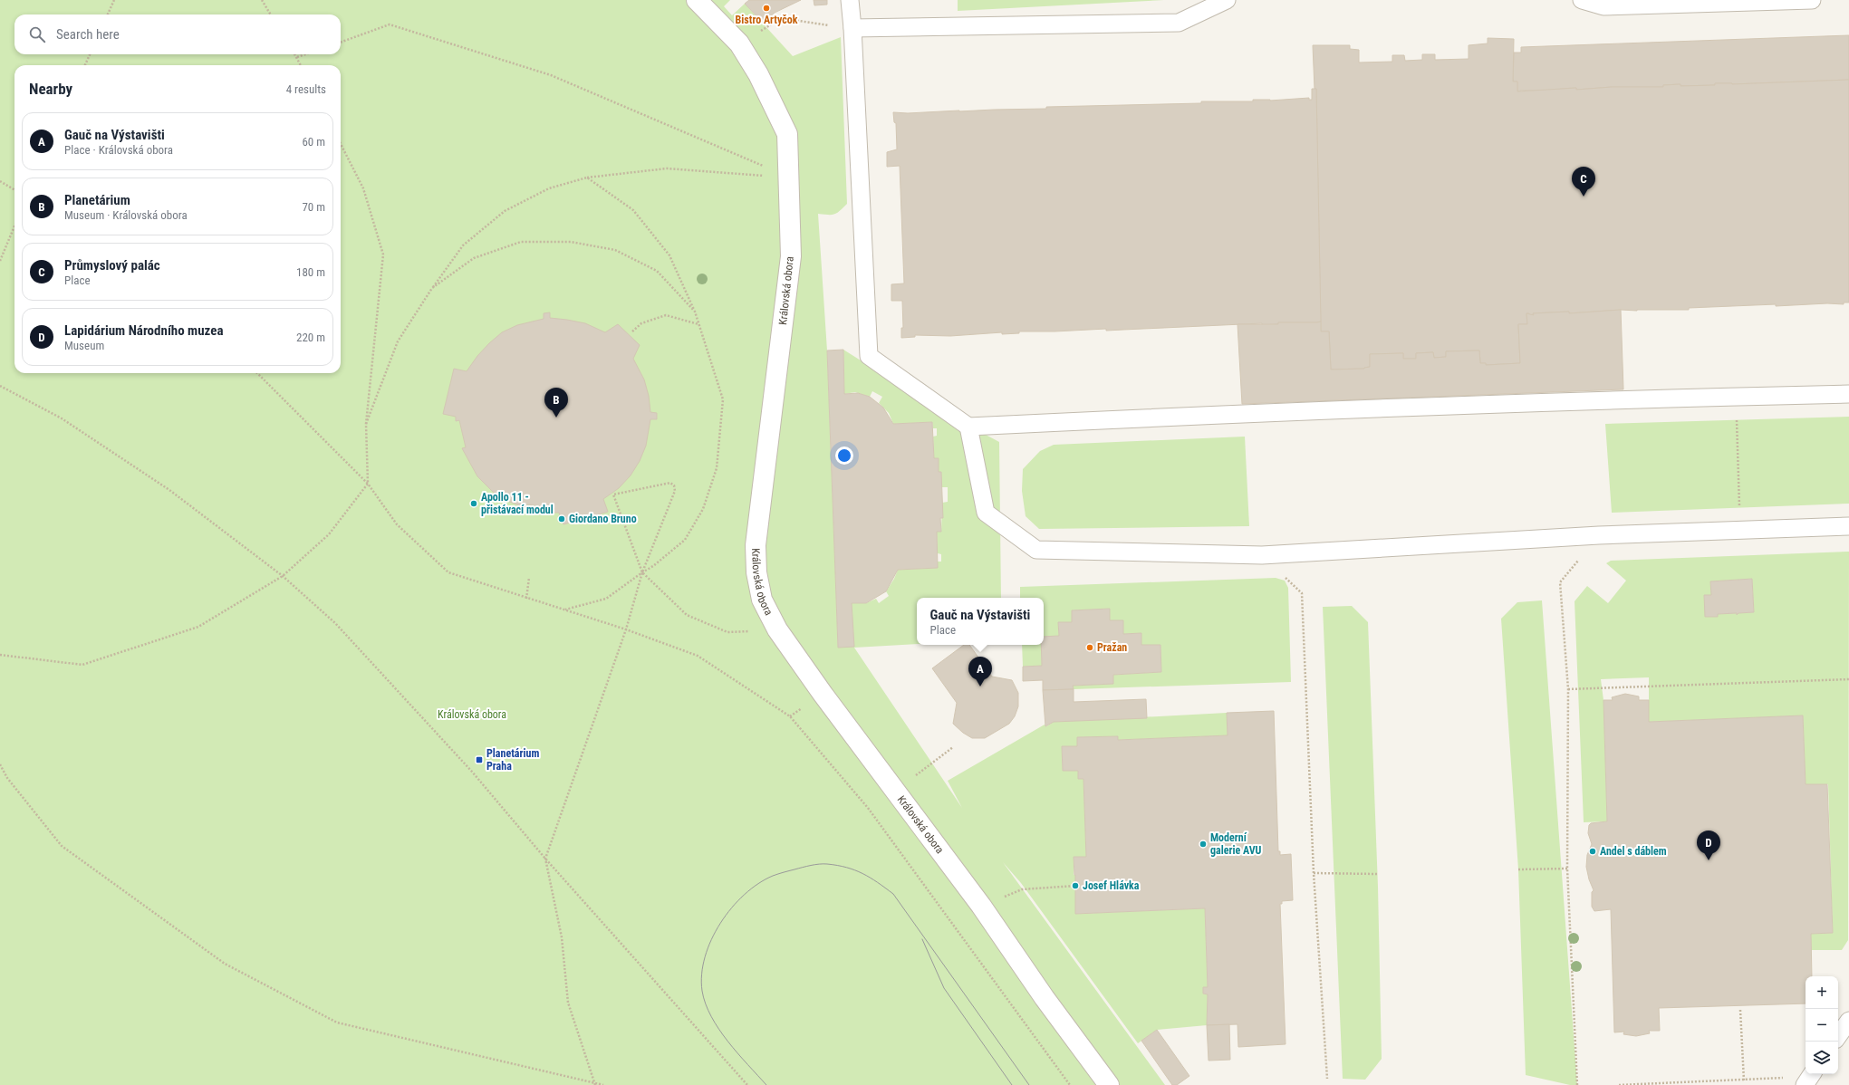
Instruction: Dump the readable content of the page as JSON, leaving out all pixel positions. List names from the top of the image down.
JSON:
{
  "streets": {
    "street": ["Královská obora"]
  },
  "parks": ["Královská obora"],
  "places": {
    "other": [
      "Bistro Artyčok",
      "Apollo 11 - přistávací modul",
      "Giordano Bruno",
      "Pražan",
      "Moderní galerie AVU",
      "Andel s dáblem",
      "Josef Hlávka"
    ],
    "transit": ["Planetárium Praha"]
  },
  "page": {
    "search": "Search here",
    "heading": ["Nearby", "4 results"],
    "list": [
      {
        "mark": "A",
        "name": "Gauč na Výstavišti",
        "note": "Place · Královská obora",
        "value": "60 m"
      },
      {
        "mark": "B",
        "name": "Planetárium",
        "note": "Museum · Královská obora",
        "value": "70 m"
      },
      {
        "mark": "C",
        "name": "Průmyslový palác",
        "note": "Place",
        "value": "180 m"
      },
      {
        "mark": "D",
        "name": "Lapidárium Národního muzea",
        "note": "Museum",
        "value": "220 m"
      }
    ],
    "pins": [
      "C",
      "B",
      "A",
      "D"
    ],
    "popup": ["Gauč na Výstavišti", "Place"],
    "map_buttons": ["+", "−"]
  }
}
